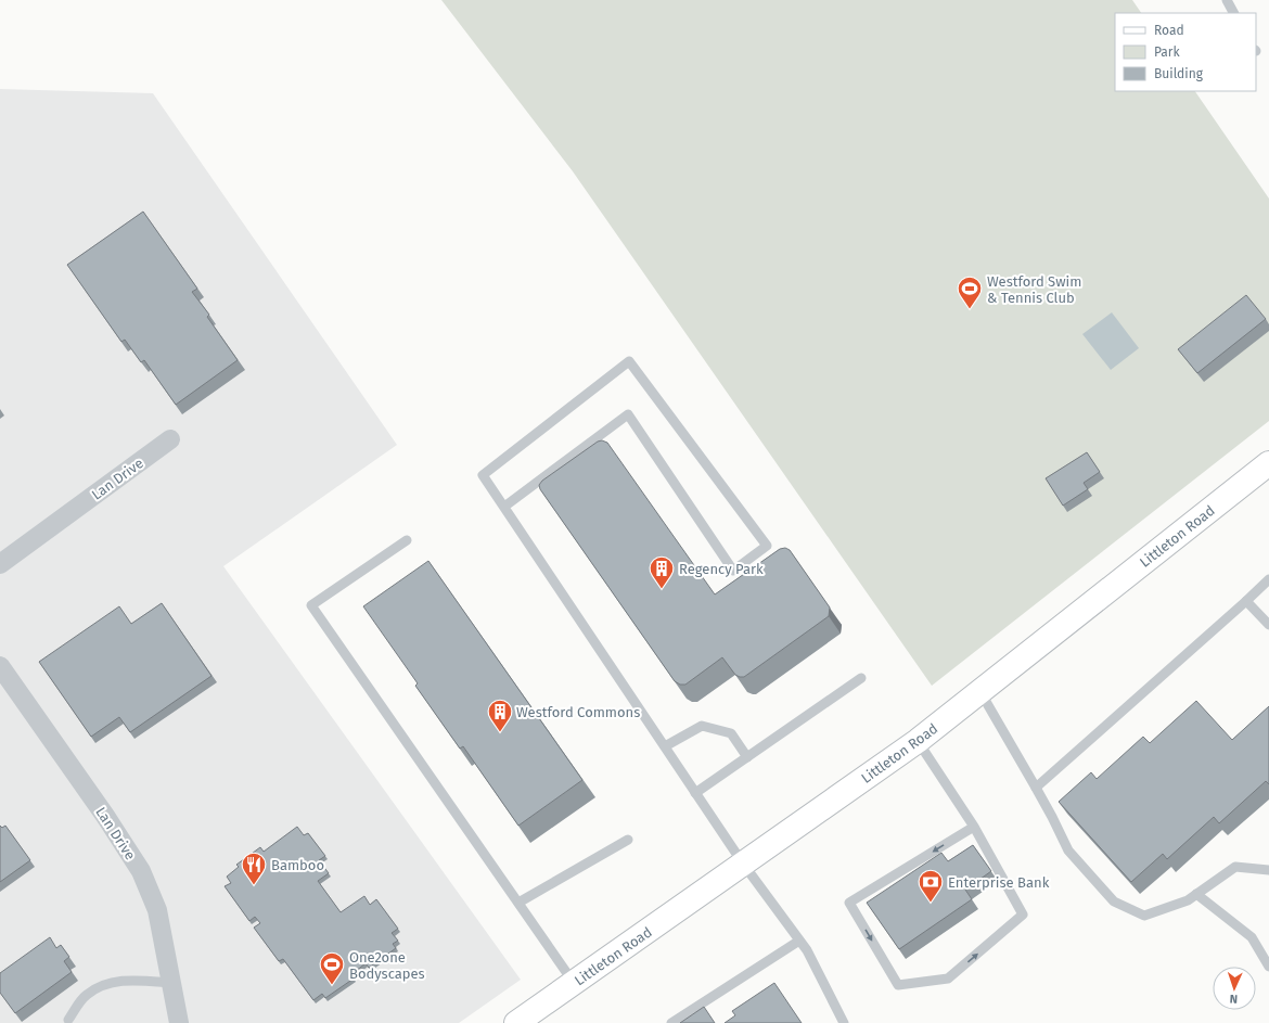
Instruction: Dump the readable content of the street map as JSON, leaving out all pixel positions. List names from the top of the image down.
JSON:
{
  "streets": {
    "main road": ["Littleton Road"],
    "street": ["Lan Drive"]
  },
  "places": {
    "sports": ["Westford Swim & Tennis Club", "One2one Bodyscapes"],
    "building": ["Regency Park", "Westford Commons"],
    "restaurant": ["Bamboo"],
    "bank": ["Enterprise Bank"]
  },
  "legend": ["Road", "Park", "Building"],
  "north": "bottom"
}
